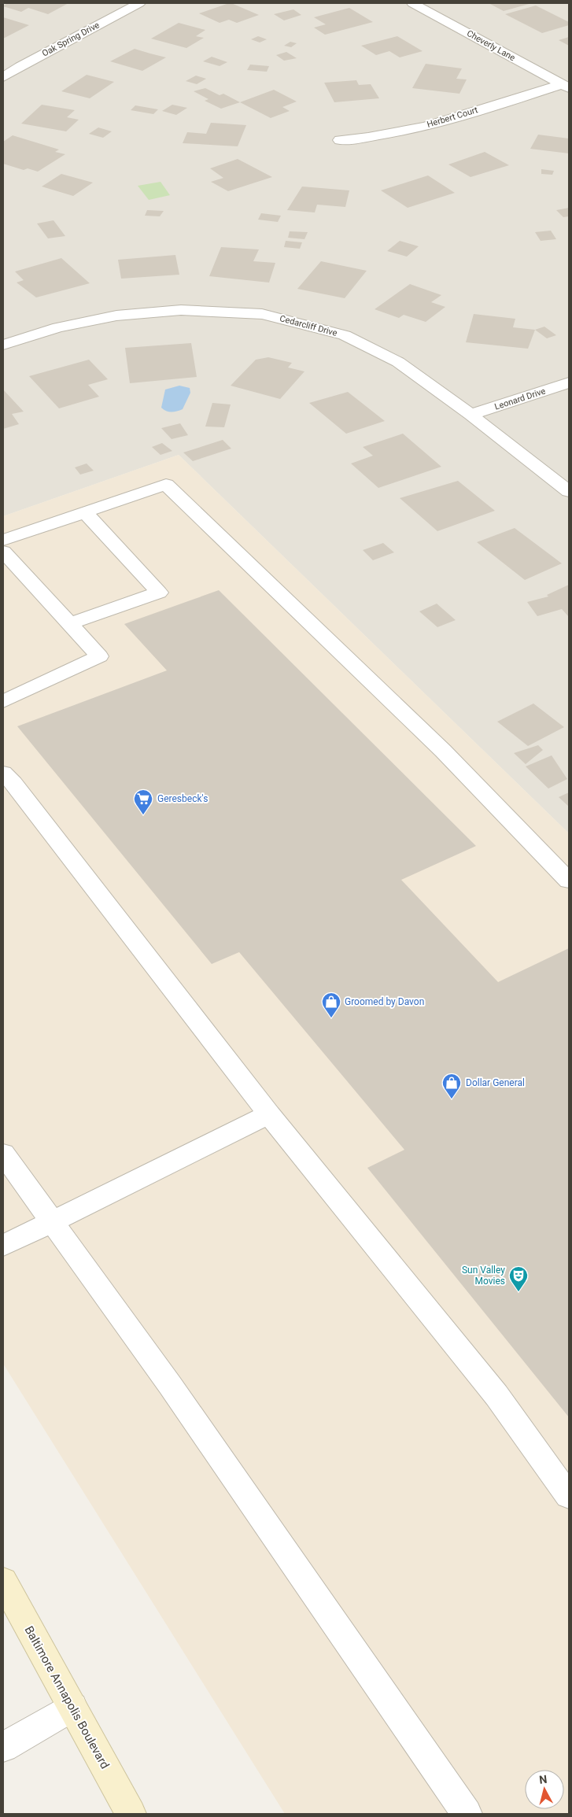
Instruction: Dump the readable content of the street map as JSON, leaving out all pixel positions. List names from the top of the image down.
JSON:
{
  "streets": {
    "main road": ["Baltimore Annapolis Boulevard"],
    "street": [
      "Oak Spring Drive",
      "Cheverly Lane",
      "Herbert Court",
      "Cedarcliff Drive",
      "Leonard Drive"
    ]
  },
  "crossings": [
    ["Cheverly Lane", "Herbert Court"],
    ["Cedarcliff Drive", "Leonard Drive"]
  ],
  "places": {
    "supermarket": ["Geresbeck's"],
    "shop": ["Groomed by Davon", "Dollar General"],
    "theatre": ["Sun Valley Movies"]
  },
  "north": "top"
}
